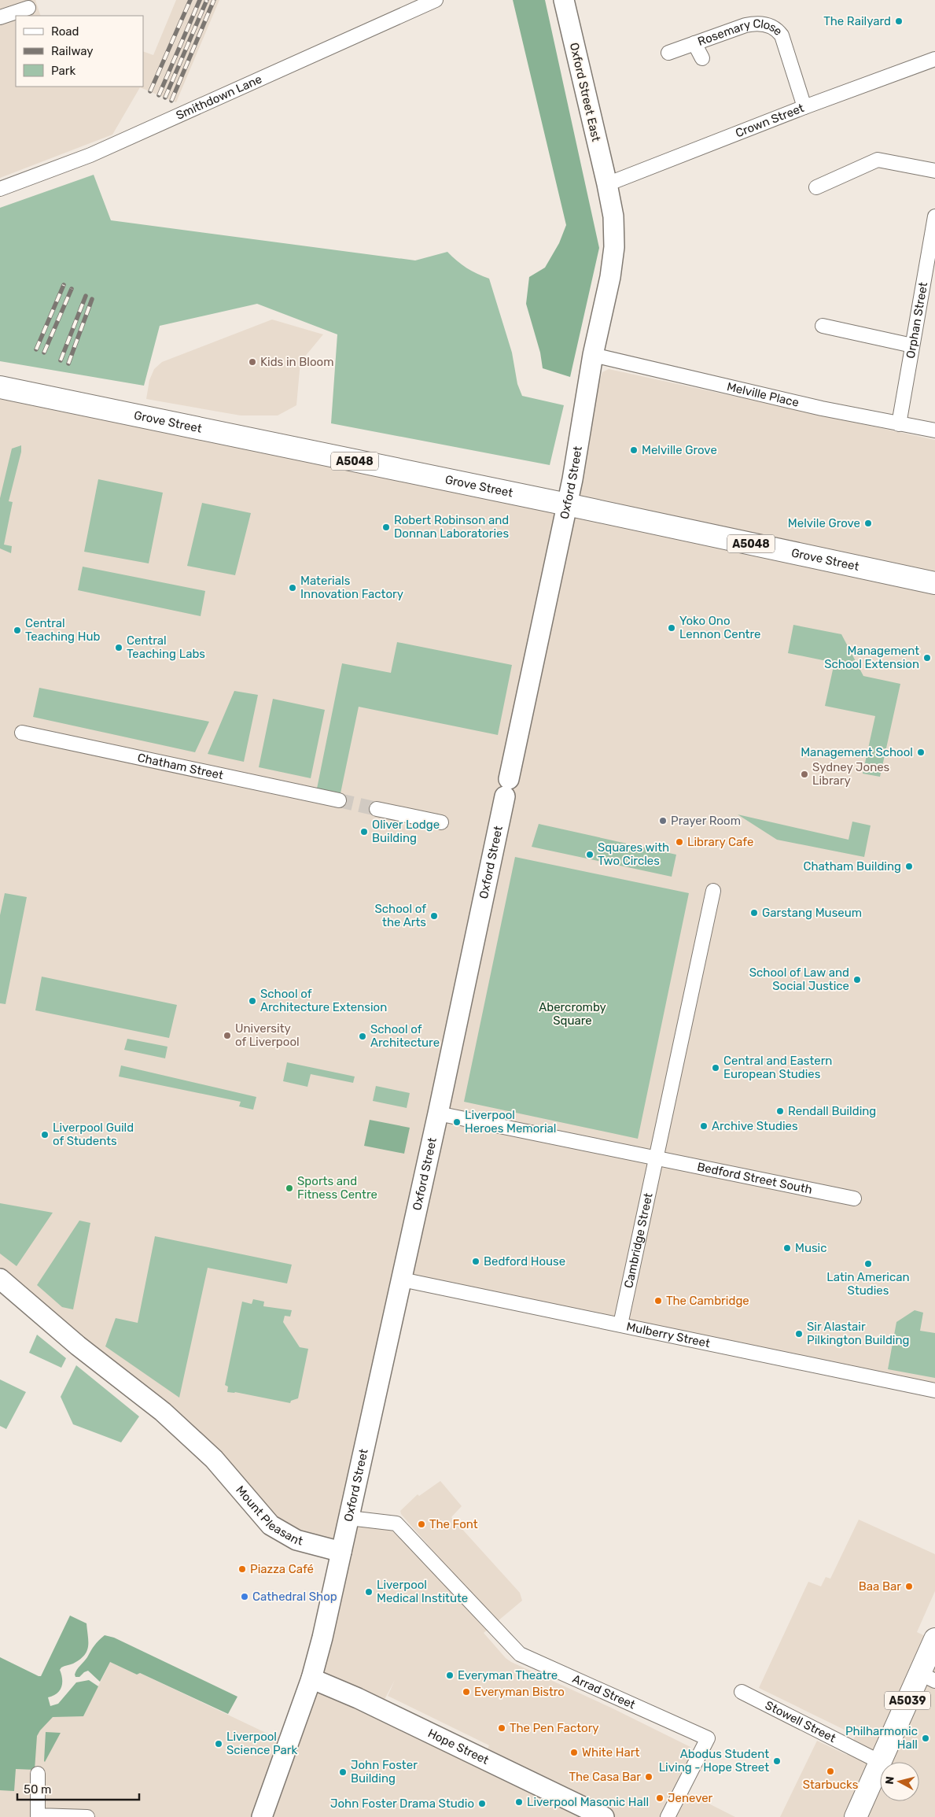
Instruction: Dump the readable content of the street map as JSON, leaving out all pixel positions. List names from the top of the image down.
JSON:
{
  "streets": {
    "main road": ["Grove Street", "A5048", "A5039"],
    "street": [
      "Rosemary Close",
      "Oxford Street East",
      "Smithdown Lane",
      "Crown Street",
      "Orphan Street",
      "Melville Place",
      "Oxford Street",
      "Chatham Street",
      "Bedford Street South",
      "Cambridge Street",
      "Mulberry Street",
      "Mount Pleasant",
      "Arrad Street",
      "Stowell Street",
      "Hope Street"
    ]
  },
  "crossings": [
    ["Rosemary Close", "Crown Street"],
    ["Oxford Street East", "Crown Street"],
    ["Oxford Street East", "Oxford Street"],
    ["Crown Street", "Oxford Street"],
    ["Orphan Street", "Melville Place"],
    ["Melville Place", "Oxford Street"],
    ["Grove Street", "Oxford Street"],
    ["Oxford Street", "Mulberry Street"],
    ["Oxford Street", "Mount Pleasant"],
    ["Oxford Street", "Arrad Street"],
    ["Bedford Street South", "Cambridge Street"],
    ["Cambridge Street", "Mulberry Street"],
    ["A5039", "Stowell Street"]
  ],
  "parks": ["Abercromby Square"],
  "places": [
    "The Railyard",
    "Kids in Bloom",
    "Melville Grove",
    "Melvile Grove",
    "Robert Robinson and Donnan Laboratories",
    "Materials Innovation Factory",
    "Yoko Ono Lennon Centre",
    "Central Teaching Hub",
    "Central Teaching Labs",
    "Management School Extension",
    "Management School",
    "Sydney Jones Library",
    "Prayer Room",
    "Oliver Lodge Building",
    "Library Cafe",
    "Squares with Two Circles",
    "Chatham Building",
    "Garstang Museum",
    "School of the Arts",
    "School of Law and Social Justice",
    "School of Architecture Extension",
    "University of Liverpool",
    "School of Architecture",
    "Central and Eastern European Studies",
    "Rendall Building",
    "Liverpool Heroes Memorial",
    "Archive Studies",
    "Liverpool Guild of Students",
    "Sports and Fitness Centre",
    "Music",
    "Bedford House",
    "Latin American Studies",
    "The Cambridge",
    "Sir Alastair Pilkington Building",
    "The Font",
    "Piazza Café",
    "Baa Bar",
    "Liverpool Medical Institute",
    "Cathedral Shop",
    "Everyman Theatre",
    "Everyman Bistro",
    "The Pen Factory",
    "Philharmonic Hall",
    "Liverpool Science Park",
    "White Hart",
    "Abodus Student Living - Hope Street",
    "Starbucks",
    "John Foster Building",
    "The Casa Bar",
    "Jenever",
    "Liverpool Masonic Hall",
    "John Foster Drama Studio"
  ],
  "legend": ["Road", "Railway", "Park"],
  "scale_bar": "50 m",
  "north": "left"
}
